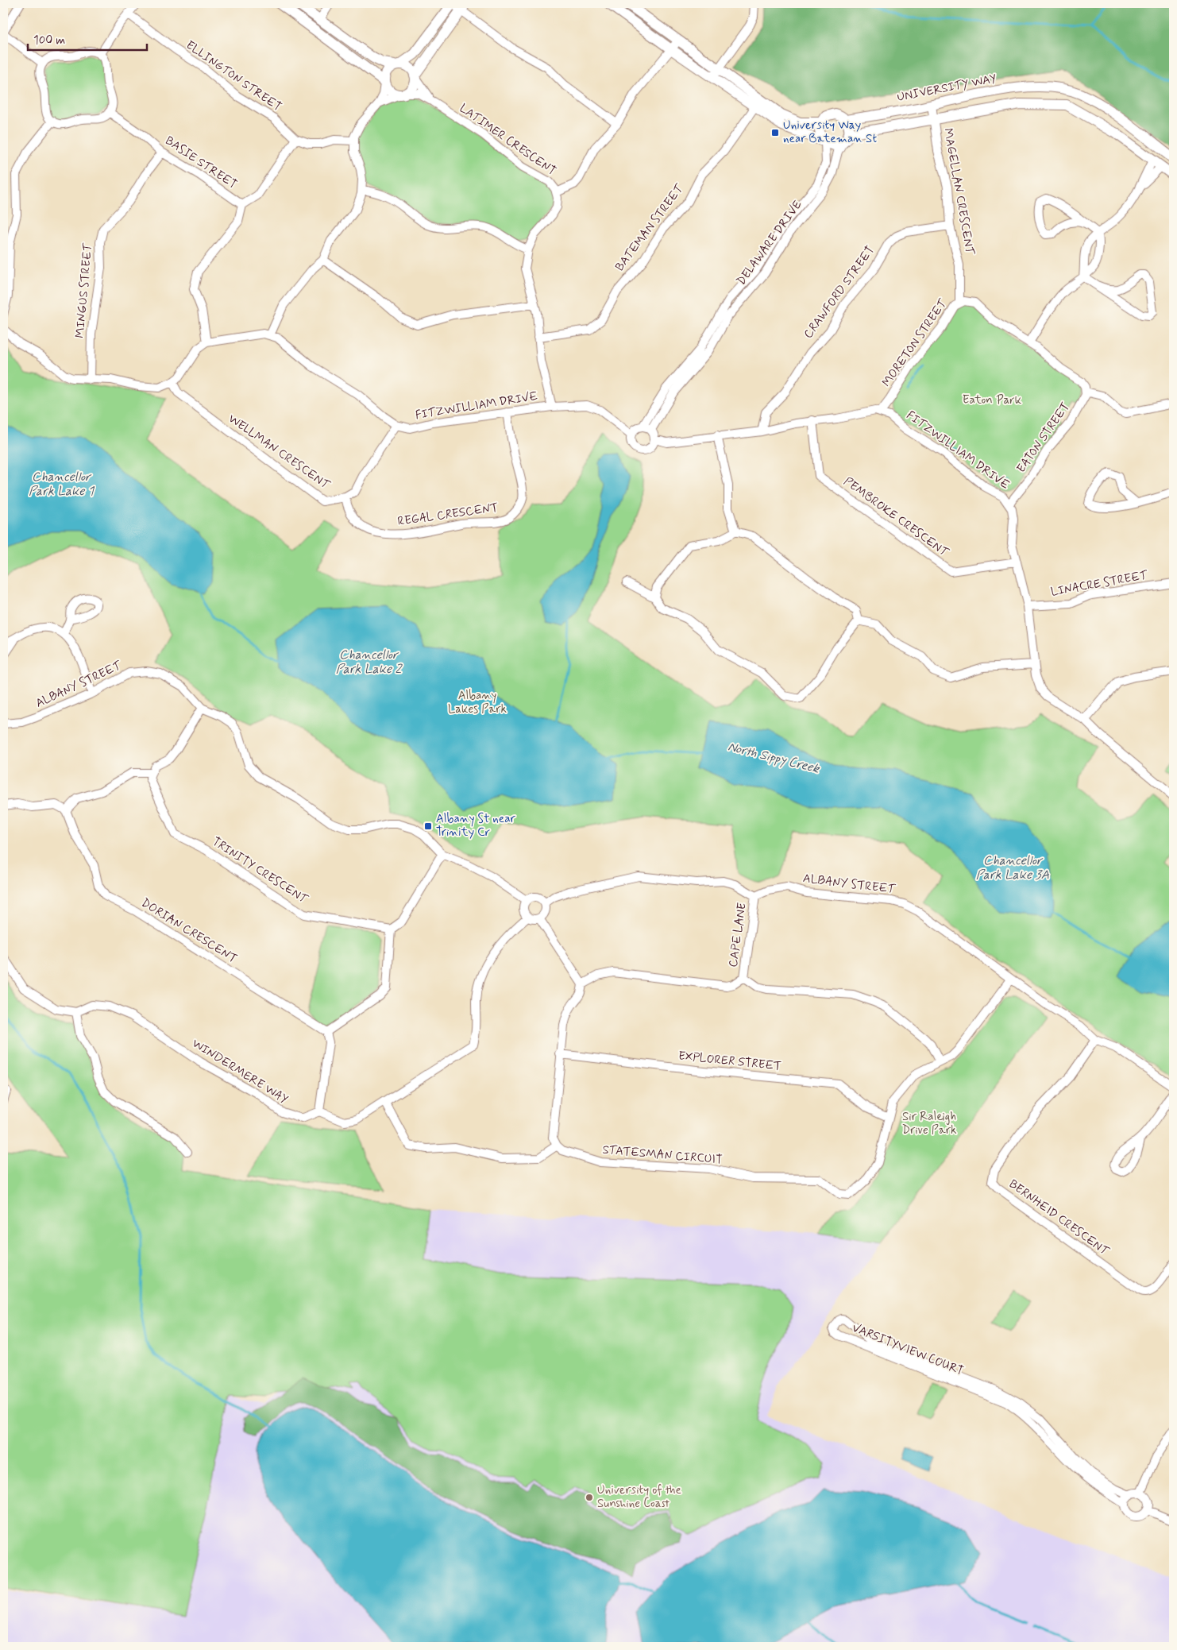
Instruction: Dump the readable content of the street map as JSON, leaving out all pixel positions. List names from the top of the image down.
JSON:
{
  "streets": {
    "street": [
      "ELLINGTON STREET",
      "UNIVERSITY WAY",
      "LATIMER CRESCENT",
      "BASIE STREET",
      "MAGELLAN CRESCENT",
      "BATEMAN STREET",
      "DELAWARE DRIVE",
      "MINGUS STREET",
      "CRAWFORD STREET",
      "MORETON STREET",
      "FITZWILLIAM DRIVE",
      "EATON STREET",
      "WELLMAN CRESCENT",
      "REGAL CRESCENT",
      "PEMBROKE CRESCENT",
      "LINACRE STREET",
      "ALBANY STREET",
      "TRINITY CRESCENT",
      "DORIAN CRESCENT",
      "CAPE LANE",
      "EXPLORER STREET",
      "WINDERMERE WAY",
      "STATESMAN CIRCUIT",
      "BERNHEID CRESCENT",
      "VARSITYVIEW COURT"
    ]
  },
  "crossings": [
    ["UNIVERSITY WAY", "MAGELLAN CRESCENT"],
    ["UNIVERSITY WAY", "DELAWARE DRIVE"],
    ["LATIMER CRESCENT", "BATEMAN STREET"],
    ["LATIMER CRESCENT", "FITZWILLIAM DRIVE"],
    ["BASIE STREET", "MINGUS STREET"],
    ["MAGELLAN CRESCENT", "CRAWFORD STREET"],
    ["MAGELLAN CRESCENT", "MORETON STREET"],
    ["DELAWARE DRIVE", "FITZWILLIAM DRIVE"],
    ["MORETON STREET", "FITZWILLIAM DRIVE"],
    ["FITZWILLIAM DRIVE", "EATON STREET"],
    ["FITZWILLIAM DRIVE", "REGAL CRESCENT"],
    ["FITZWILLIAM DRIVE", "PEMBROKE CRESCENT"],
    ["FITZWILLIAM DRIVE", "LINACRE STREET"],
    ["WELLMAN CRESCENT", "REGAL CRESCENT"],
    ["ALBANY STREET", "CAPE LANE"],
    ["ALBANY STREET", "BERNHEID CRESCENT"],
    ["EXPLORER STREET", "STATESMAN CIRCUIT"]
  ],
  "water": [
    "Chancellor Park Lake 1",
    "Chancellor Park Lake 2",
    "North Sippy Creek",
    "Chancellor Park Lake 3A"
  ],
  "parks": ["Eaton Park", "Albany Lakes Park", "Sir Raleigh Drive Park"],
  "places": {
    "transit": ["University Way near Bateman St", "Albany St near Trinity Cr"],
    "other": ["University of the Sunshine Coast"]
  },
  "scale_bar": "100 m"
}
